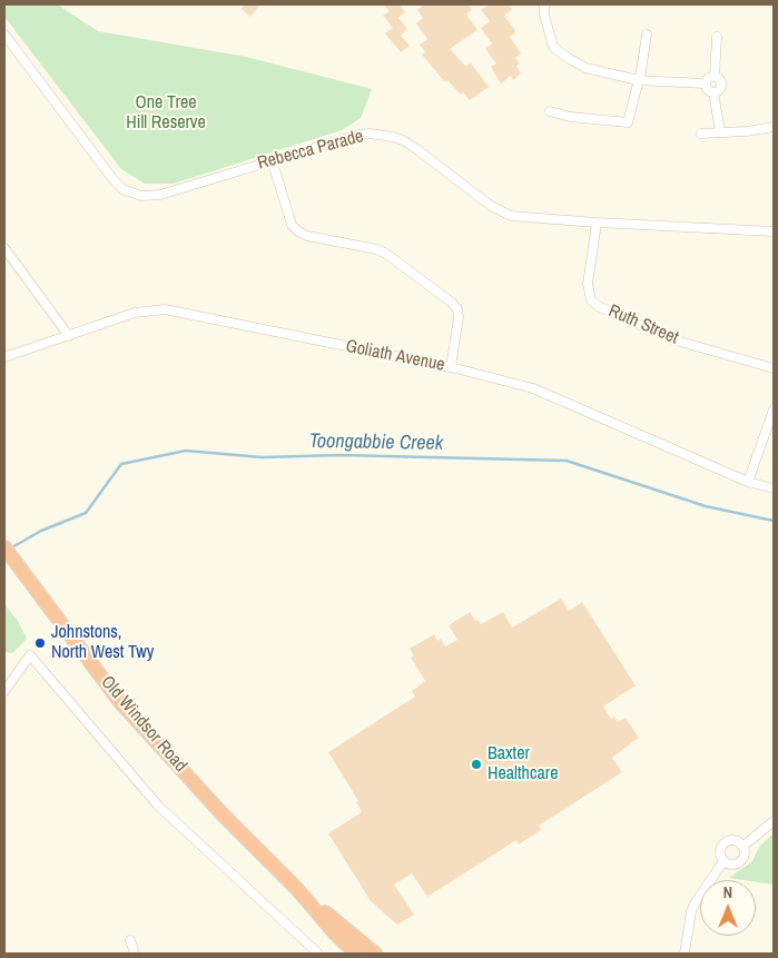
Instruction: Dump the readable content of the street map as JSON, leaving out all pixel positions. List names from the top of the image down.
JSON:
{
  "streets": {
    "highway": ["Old Windsor Road"],
    "street": ["Rebecca Parade", "Ruth Street", "Goliath Avenue"]
  },
  "crossings": [
    ["Rebecca Parade", "Ruth Street"]
  ],
  "water": ["Toongabbie Creek"],
  "parks": ["One Tree Hill Reserve"],
  "places": ["Johnstons, North West Twy", "Baxter Healthcare"],
  "north": "top"
}
